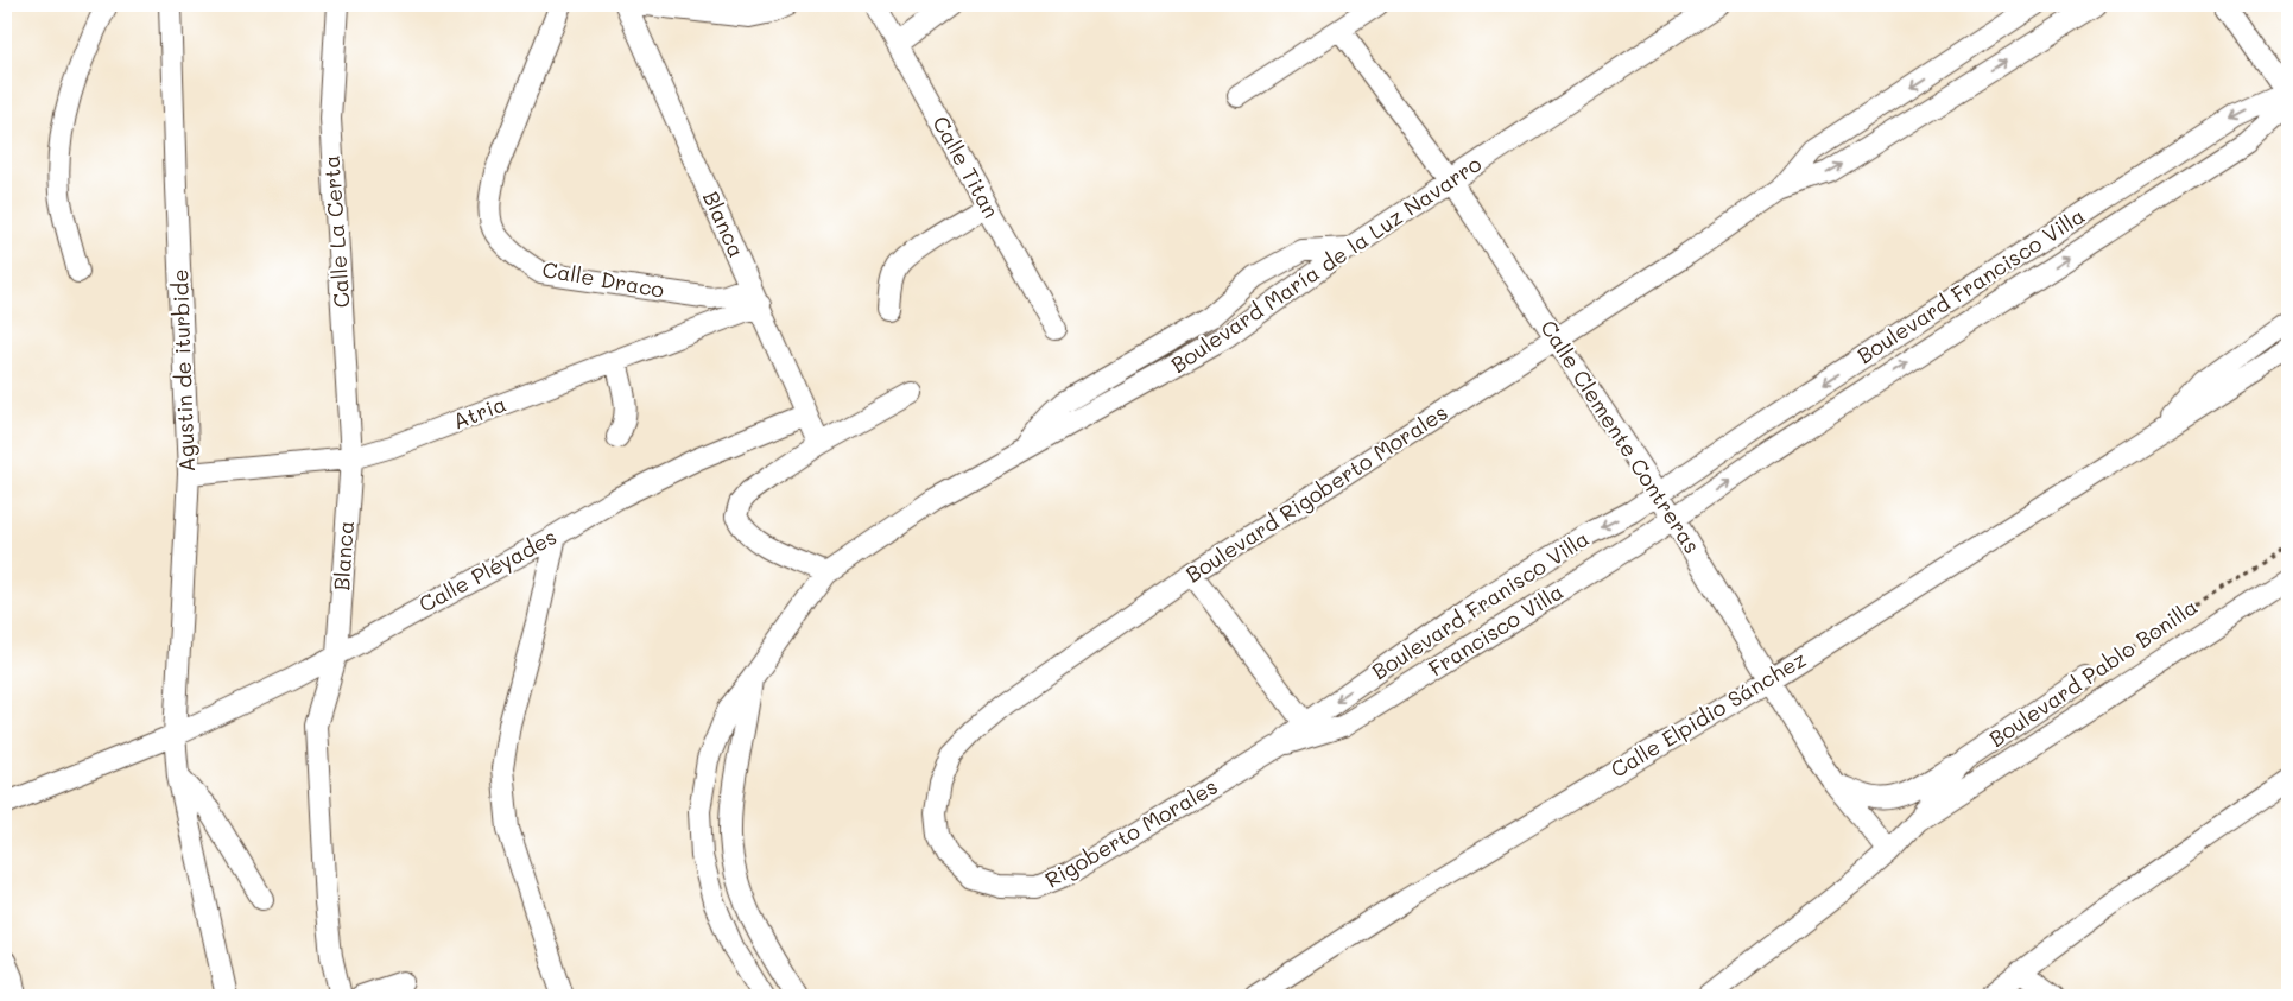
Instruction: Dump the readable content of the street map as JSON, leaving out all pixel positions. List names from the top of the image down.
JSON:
{
  "streets": {
    "street": [
      "Calle Titan",
      "Blanca",
      "Calle La Certa",
      "Boulevard María de la Luz Navarro",
      "Calle Draco",
      "Boulevard Francisco Villa",
      "Agustin de iturbide",
      "Atria",
      "Calle Clemente Contreras",
      "Boulevard Rigoberto Morales",
      "Calle Pléyades",
      "Boulevard Franisco Villa",
      "Francisco Villa",
      "Boulevard Pablo Bonilla",
      "Calle Elpidio Sánchez",
      "Rigoberto Morales"
    ]
  },
  "crossings": [
    ["Blanca", "Calle La Certa"],
    ["Blanca", "Calle Draco"],
    ["Blanca", "Atria"],
    ["Blanca", "Calle Pléyades"],
    ["Calle La Certa", "Atria"],
    ["Boulevard María de la Luz Navarro", "Calle Clemente Contreras"],
    ["Boulevard Francisco Villa", "Calle Clemente Contreras"],
    ["Boulevard Francisco Villa", "Boulevard Franisco Villa"],
    ["Boulevard Francisco Villa", "Francisco Villa"],
    ["Agustin de iturbide", "Atria"],
    ["Agustin de iturbide", "Calle Pléyades"],
    ["Calle Clemente Contreras", "Boulevard Rigoberto Morales"],
    ["Calle Clemente Contreras", "Boulevard Franisco Villa"],
    ["Calle Clemente Contreras", "Francisco Villa"],
    ["Calle Clemente Contreras", "Boulevard Pablo Bonilla"],
    ["Calle Clemente Contreras", "Calle Elpidio Sánchez"],
    ["Boulevard Rigoberto Morales", "Rigoberto Morales"],
    ["Boulevard Franisco Villa", "Francisco Villa"],
    ["Boulevard Franisco Villa", "Rigoberto Morales"],
    ["Francisco Villa", "Rigoberto Morales"]
  ],
  "one_way": ["Boulevard Franisco Villa"]
}
